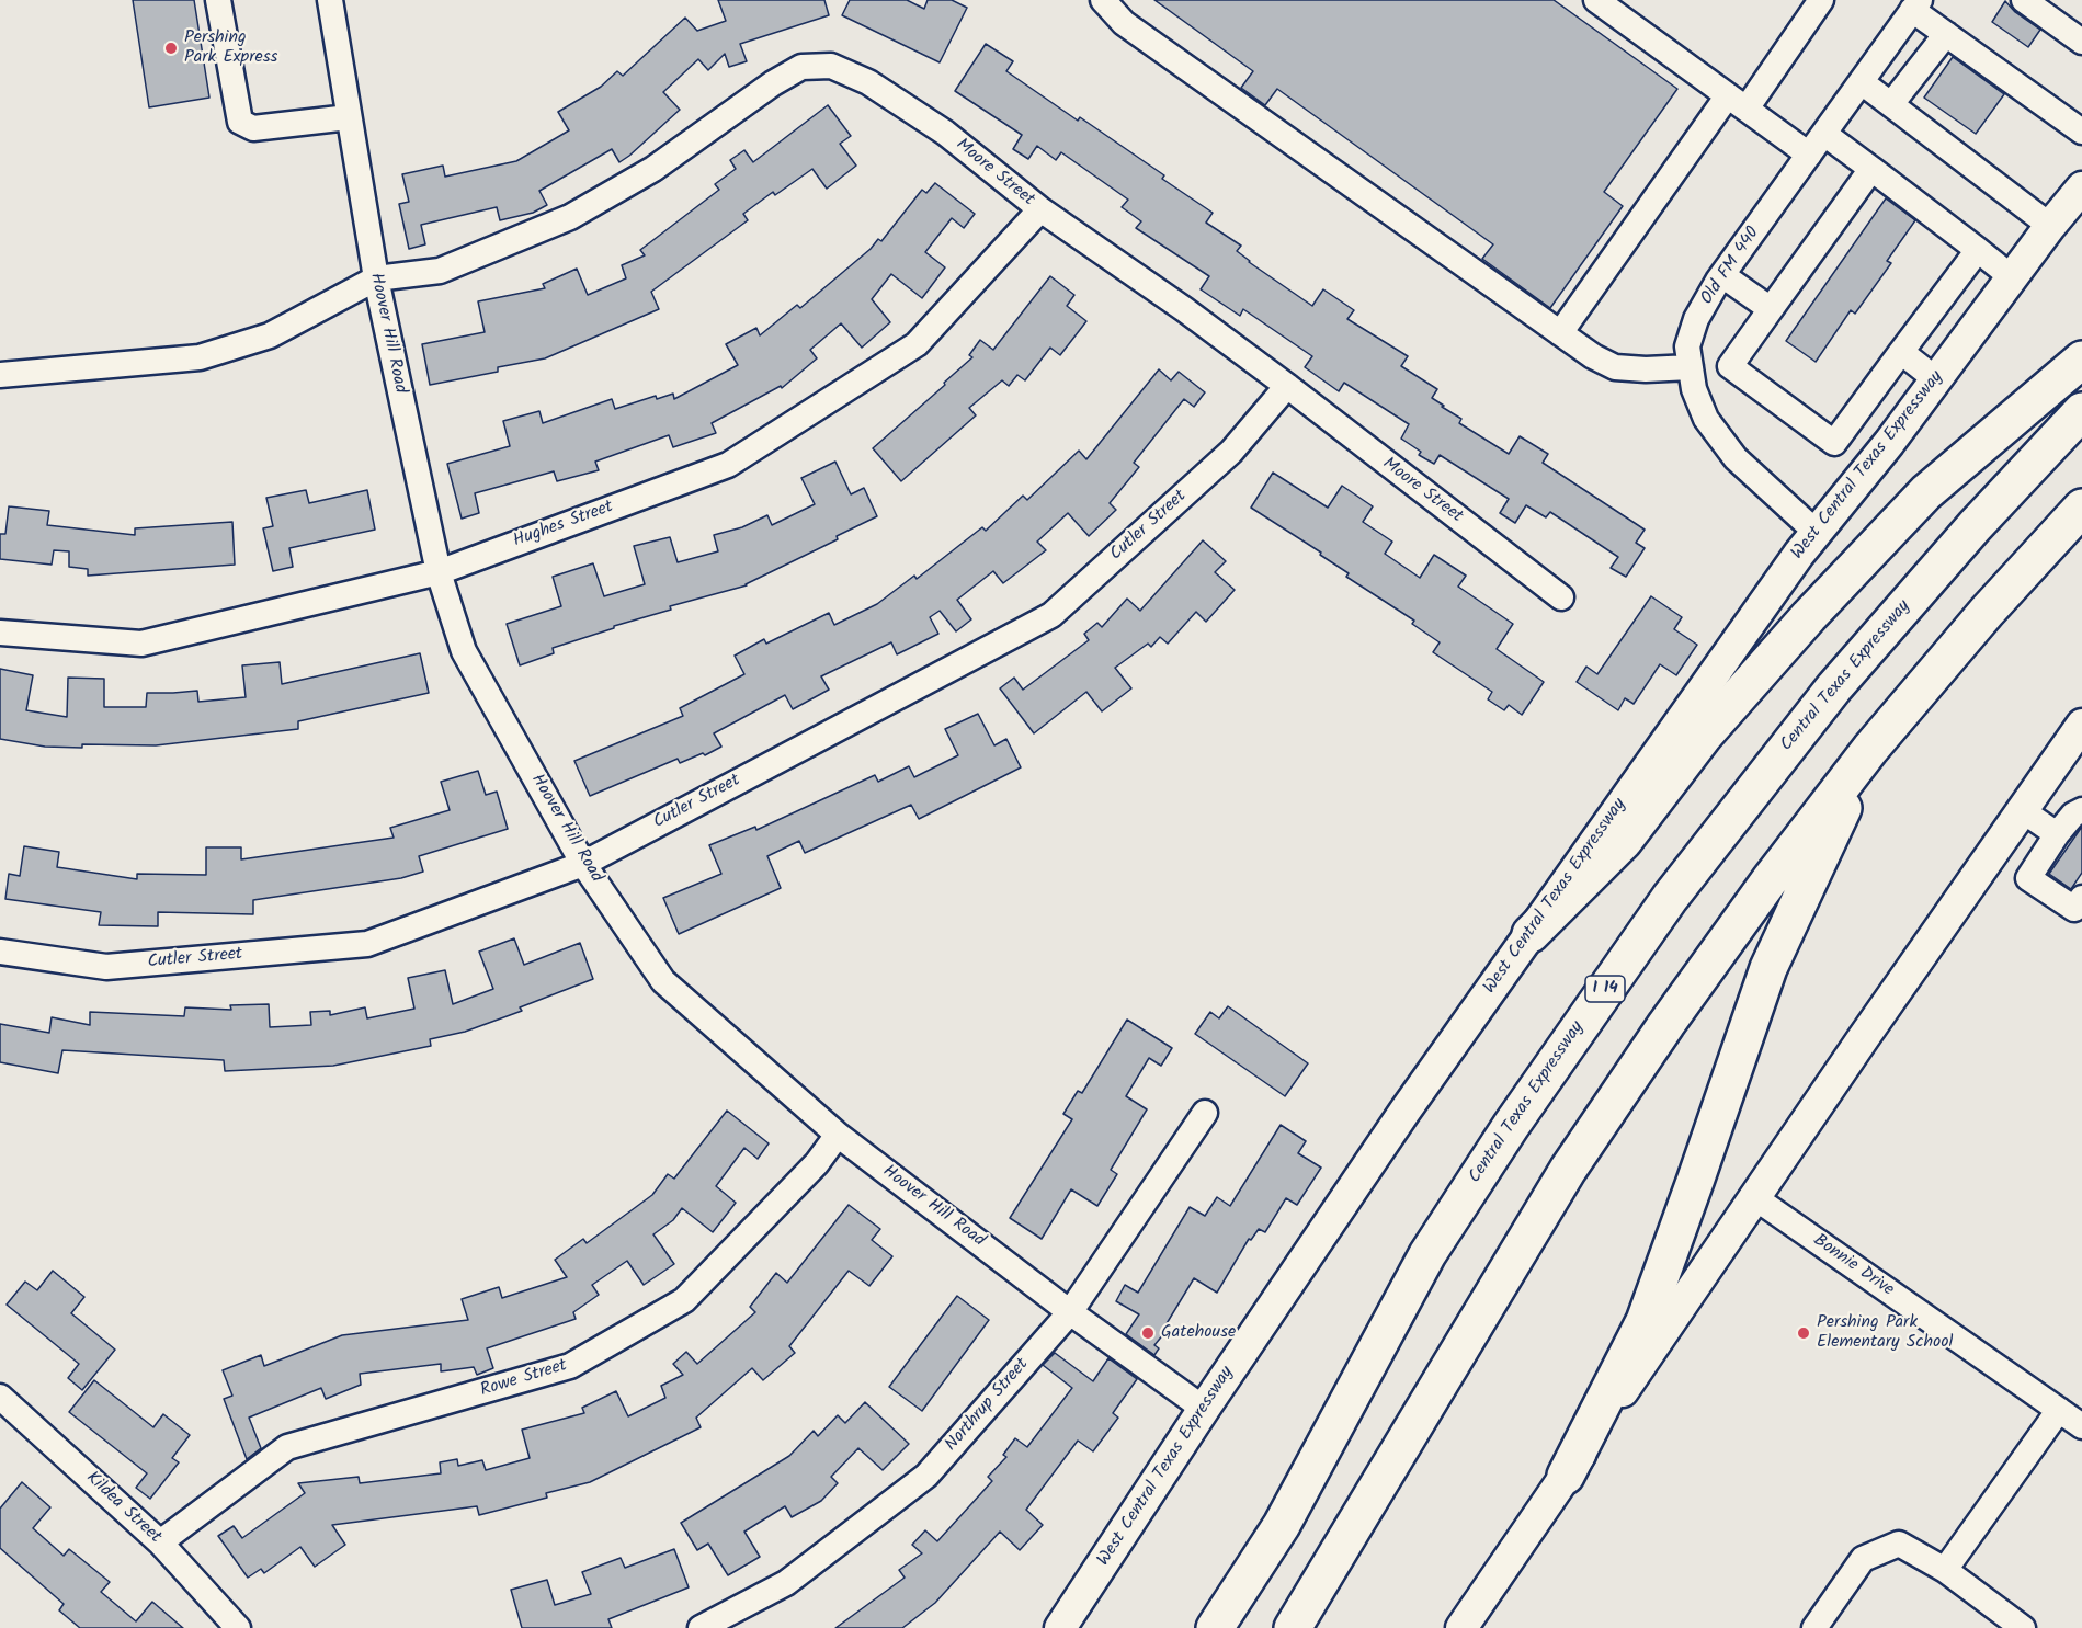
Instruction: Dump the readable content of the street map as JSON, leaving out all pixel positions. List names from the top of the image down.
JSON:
{
  "streets": {
    "highway": ["Central Texas Expressway", "I 14"],
    "main road": ["West Central Texas Expressway"],
    "street": [
      "Moore Street",
      "Old FM 440",
      "Hoover Hill Road",
      "Hughes Street",
      "Cutler Street",
      "Bonnie Drive",
      "Rowe Street",
      "Northrup Street",
      "Kildea Street"
    ]
  },
  "crossings": [
    ["Moore Street", "Hoover Hill Road"],
    ["Moore Street", "Hughes Street"],
    ["Moore Street", "Cutler Street"],
    ["Old FM 440", "West Central Texas Expressway"],
    ["Hoover Hill Road", "West Central Texas Expressway"],
    ["Hoover Hill Road", "Hughes Street"],
    ["Hoover Hill Road", "Cutler Street"],
    ["Hoover Hill Road", "Rowe Street"],
    ["Hoover Hill Road", "Northrup Street"],
    ["Rowe Street", "Kildea Street"]
  ],
  "places": ["Pershing Park Express", "Gatehouse", "Pershing Park Elementary School"]
}
